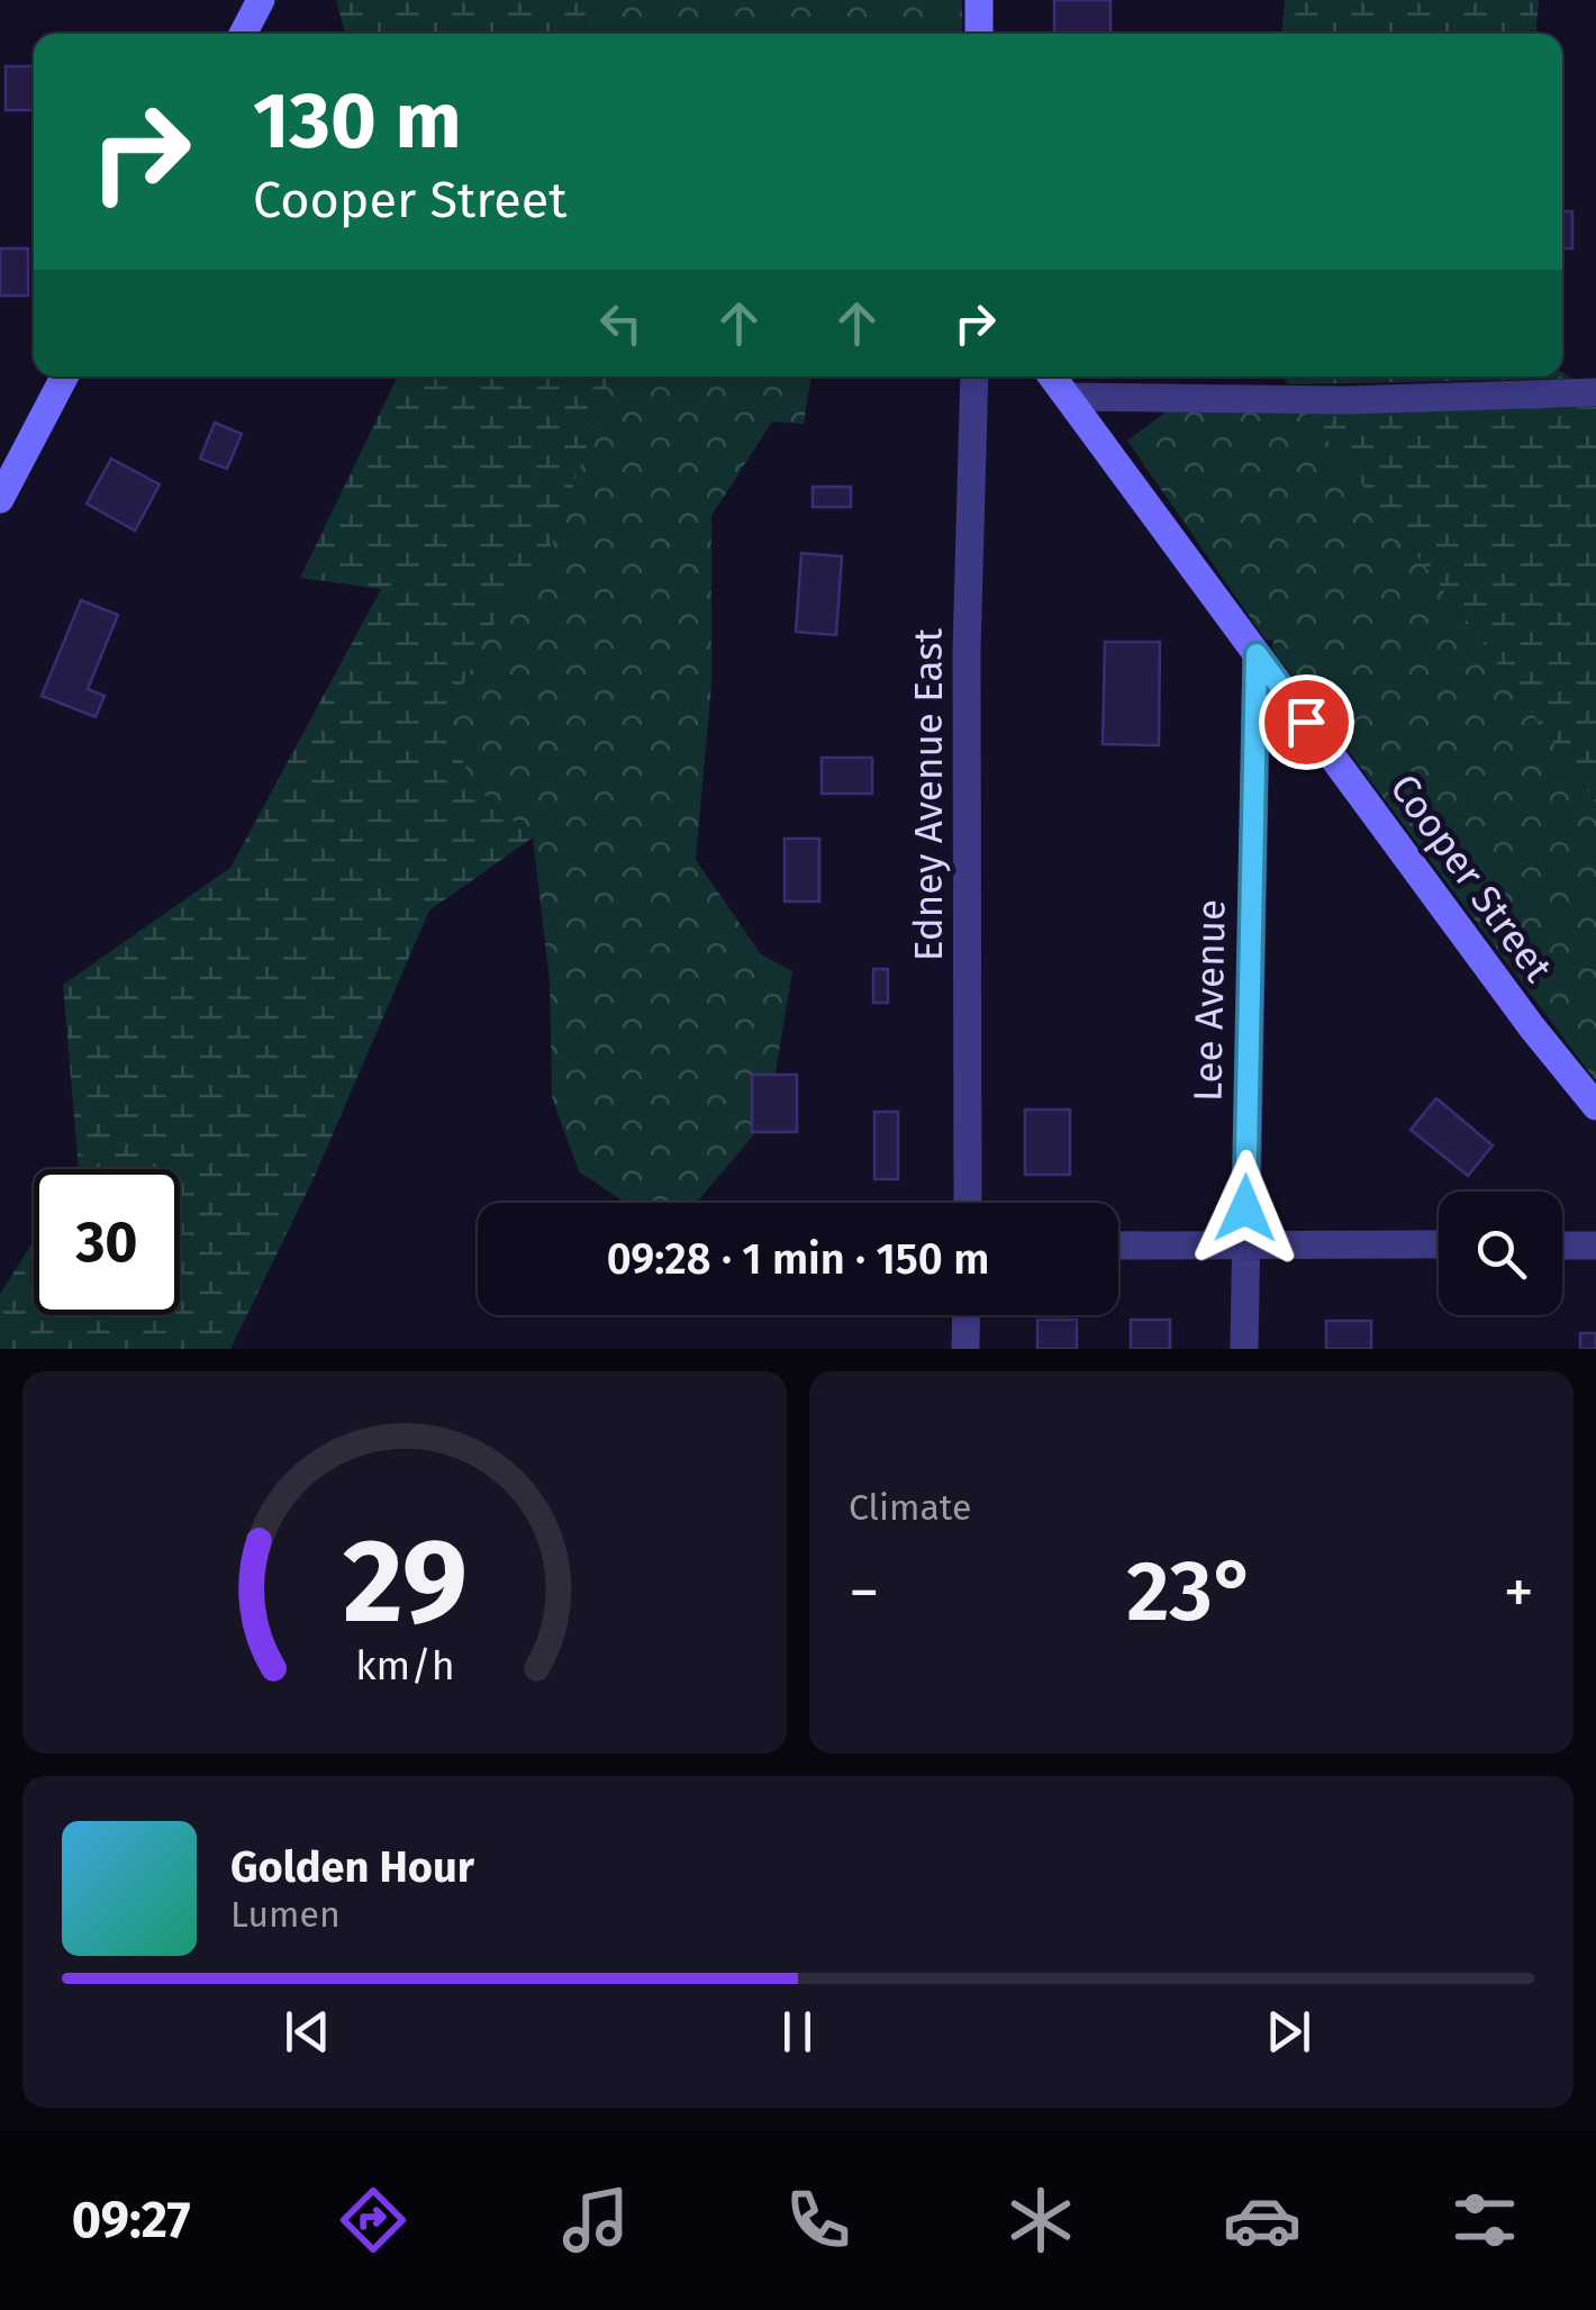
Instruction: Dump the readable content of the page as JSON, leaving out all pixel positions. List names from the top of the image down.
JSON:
{
  "streets": {
    "street": ["Edney Avenue East", "Cooper Street", "Lee Avenue"]
  },
  "crossings": [
    ["Cooper Street", "Lee Avenue"]
  ],
  "page": {
    "turn": ["130 m", "Cooper Street"],
    "limit": "30",
    "trip": "09:28 · 1 min · 150 m",
    "tile": "Climate",
    "heat": ["−", "23°", "+"],
    "song": ["Golden Hour", "Lumen"],
    "tabs": "09:27",
    "gauge": ["29", "km/h"]
  }
}
